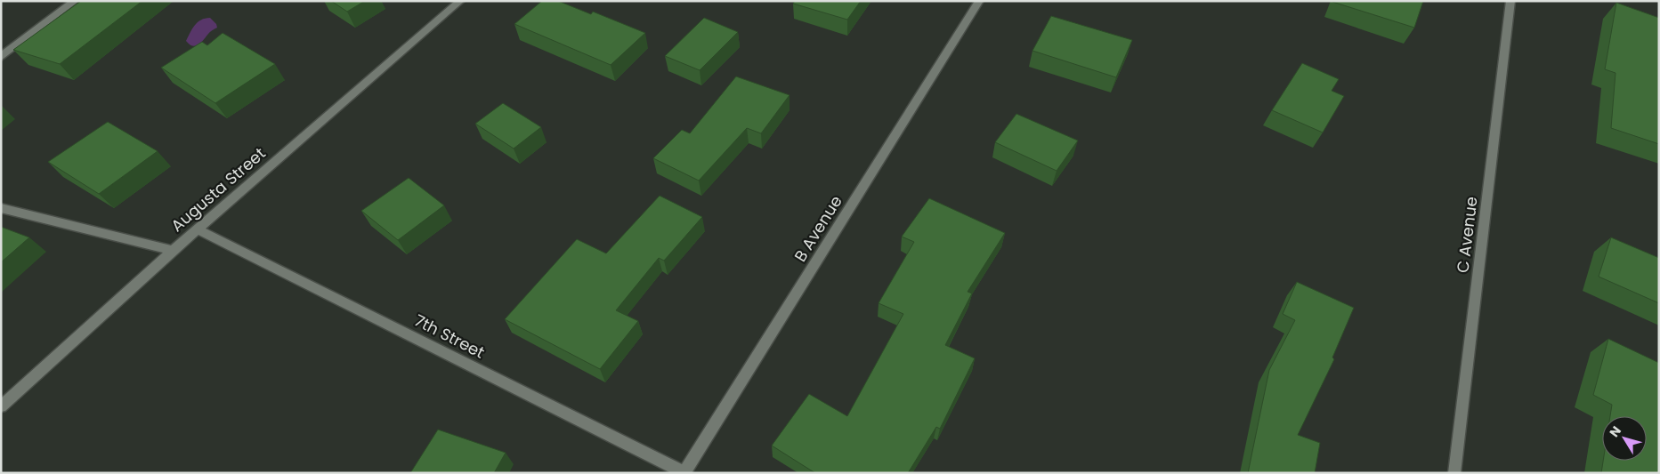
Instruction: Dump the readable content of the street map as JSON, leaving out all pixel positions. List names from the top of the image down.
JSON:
{
  "streets": {
    "street": [
      "Augusta Street",
      "B Avenue",
      "C Avenue",
      "7th Street"
    ]
  },
  "crossings": [
    ["Augusta Street", "7th Street"],
    ["B Avenue", "7th Street"]
  ],
  "north": "top left"
}
